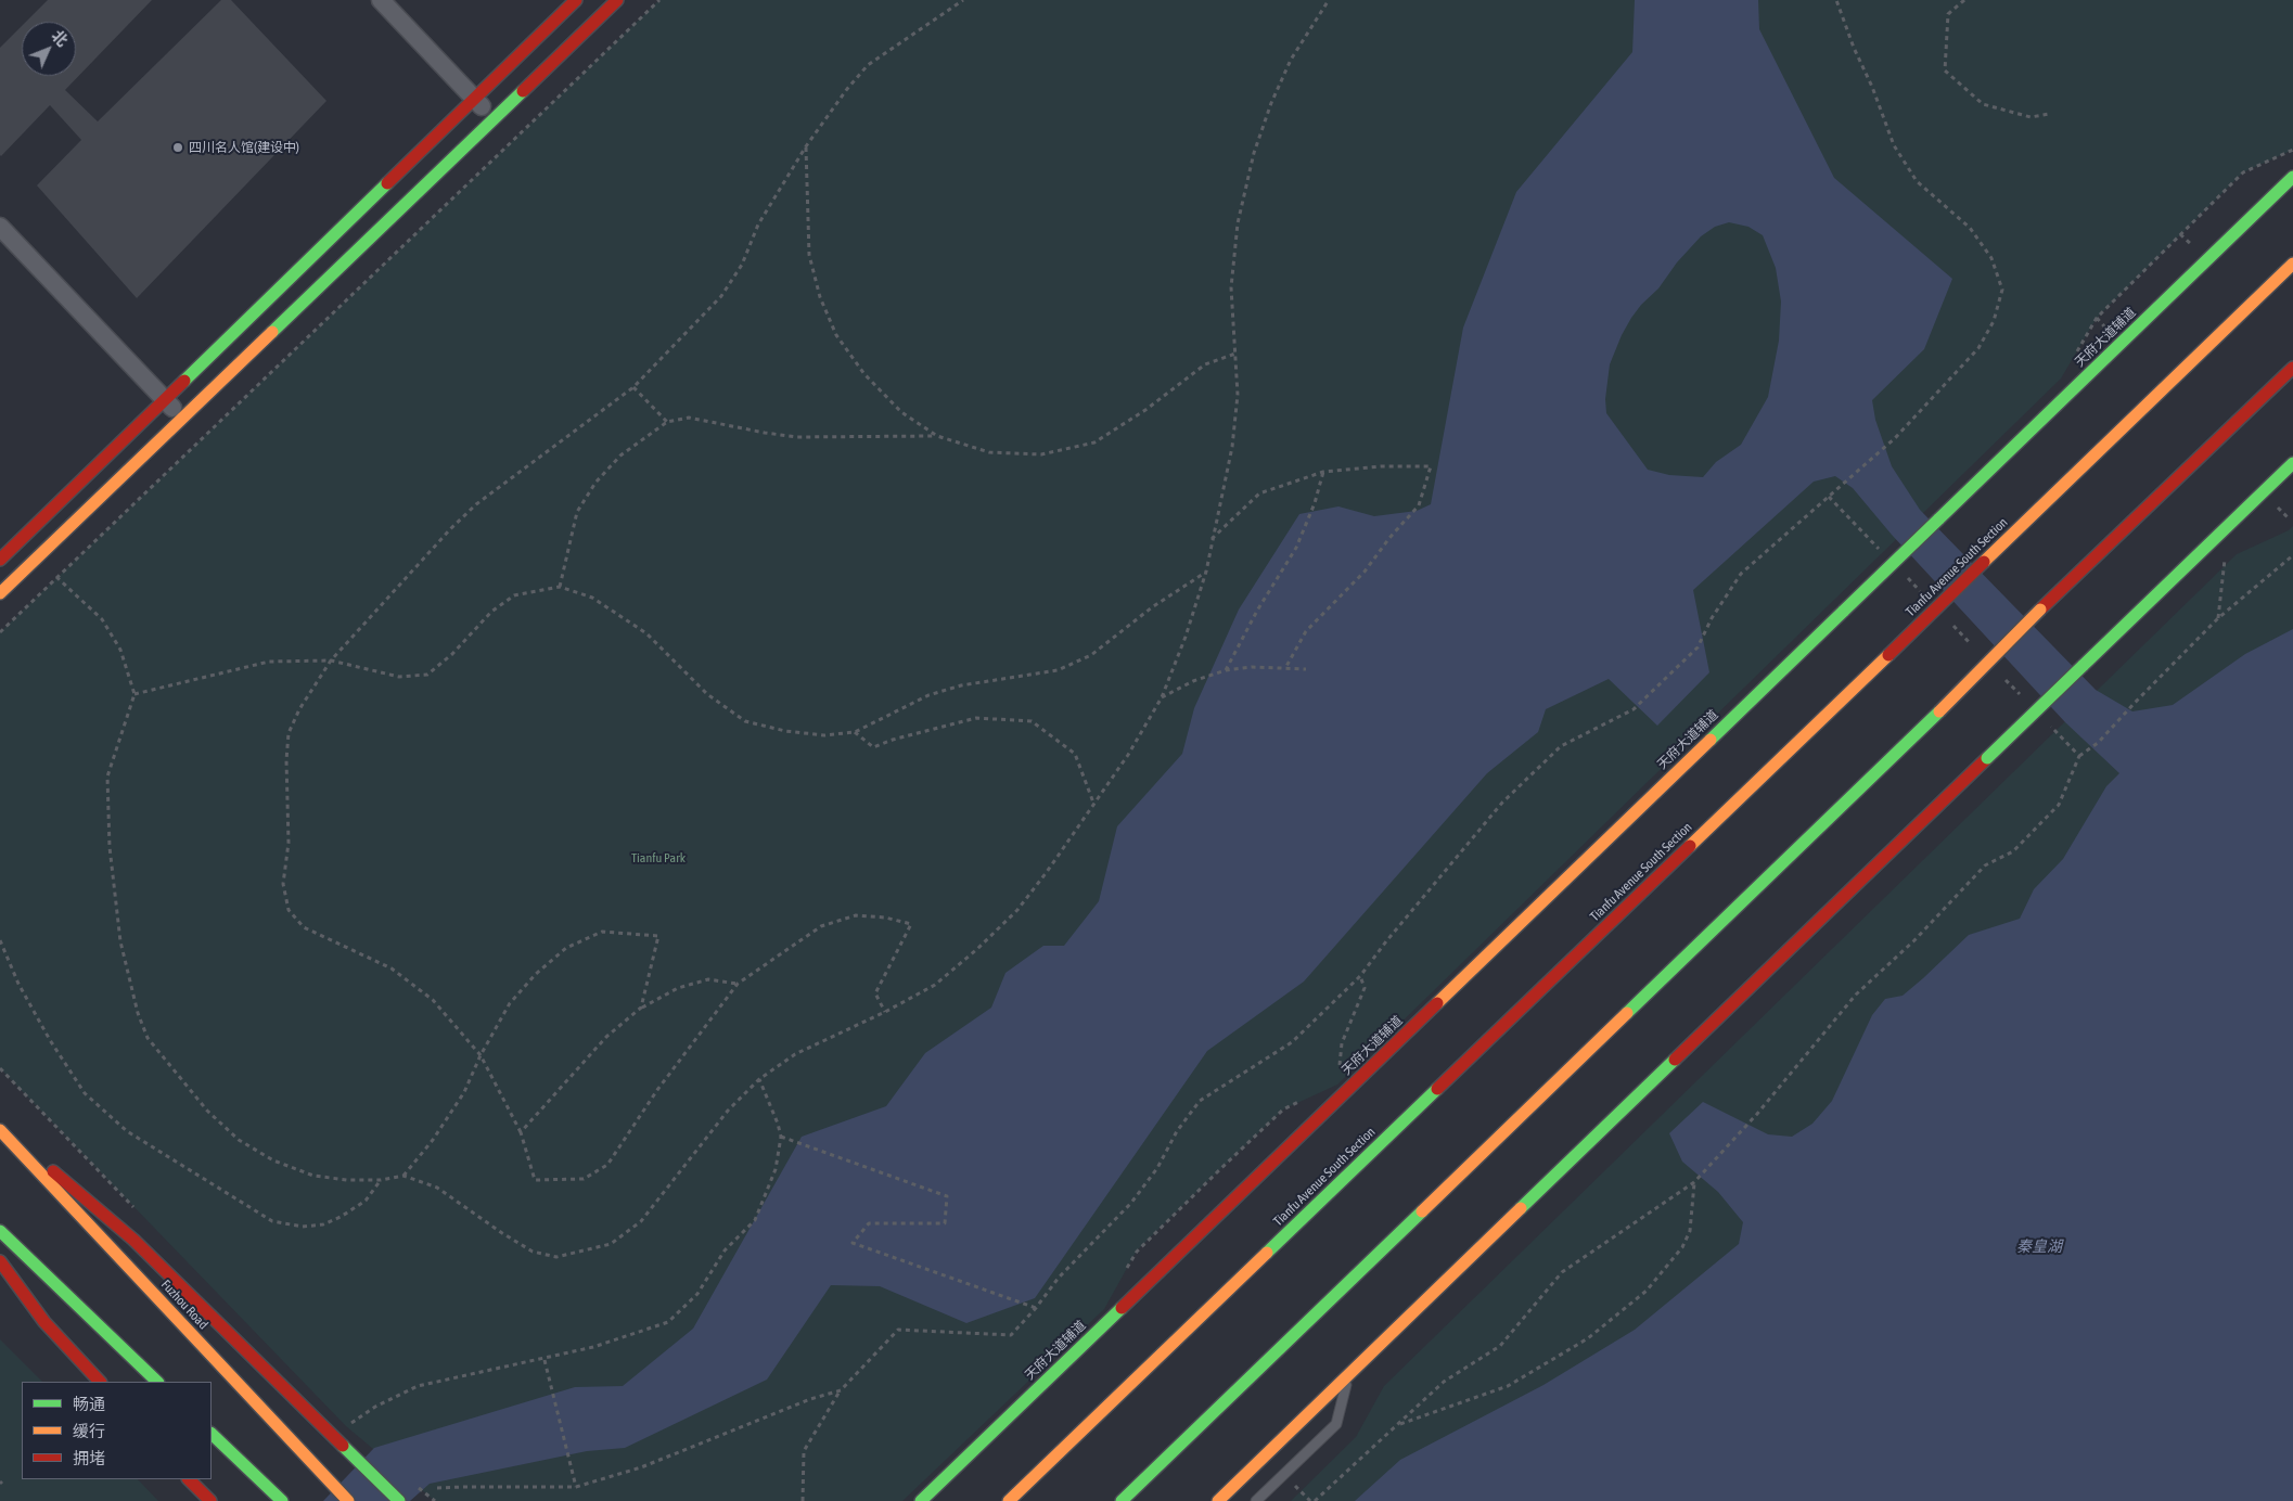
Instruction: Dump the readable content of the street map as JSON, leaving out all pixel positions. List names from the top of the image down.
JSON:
{
  "streets": {
    "main road": ["天府大道辅道", "Tianfu Avenue South Section", "Fuzhou Road"]
  },
  "water": ["秦皇湖"],
  "parks": ["Tianfu Park"],
  "places": ["四川名人馆(建设中)"],
  "legend": ["畅通", "缓行", "拥堵"],
  "north": "top right"
}
